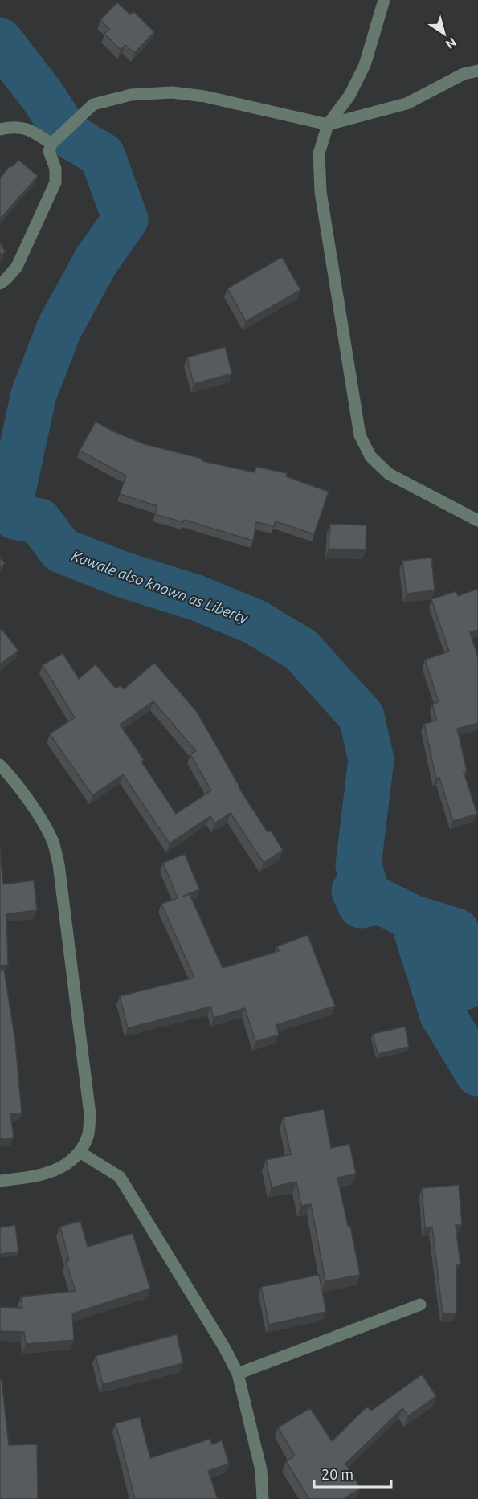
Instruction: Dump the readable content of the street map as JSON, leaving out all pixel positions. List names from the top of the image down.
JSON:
{
  "water": ["Kawale also known as Liberty"],
  "scale_bar": "20 m",
  "north": "bottom right"
}
